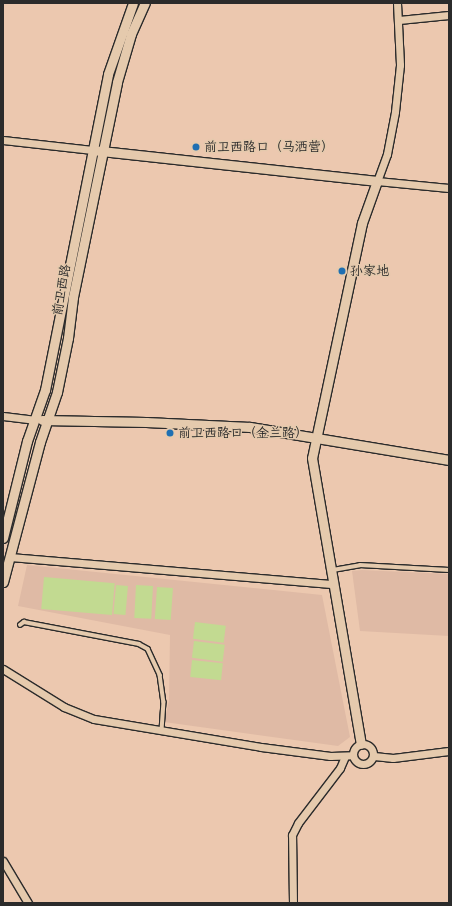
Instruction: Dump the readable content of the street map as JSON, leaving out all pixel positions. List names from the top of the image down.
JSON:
{
  "streets": {
    "street": ["前卫西路"]
  },
  "places": ["前卫西路口（马洒营）", "孙家地", "前卫西路口（金兰路）"]
}
